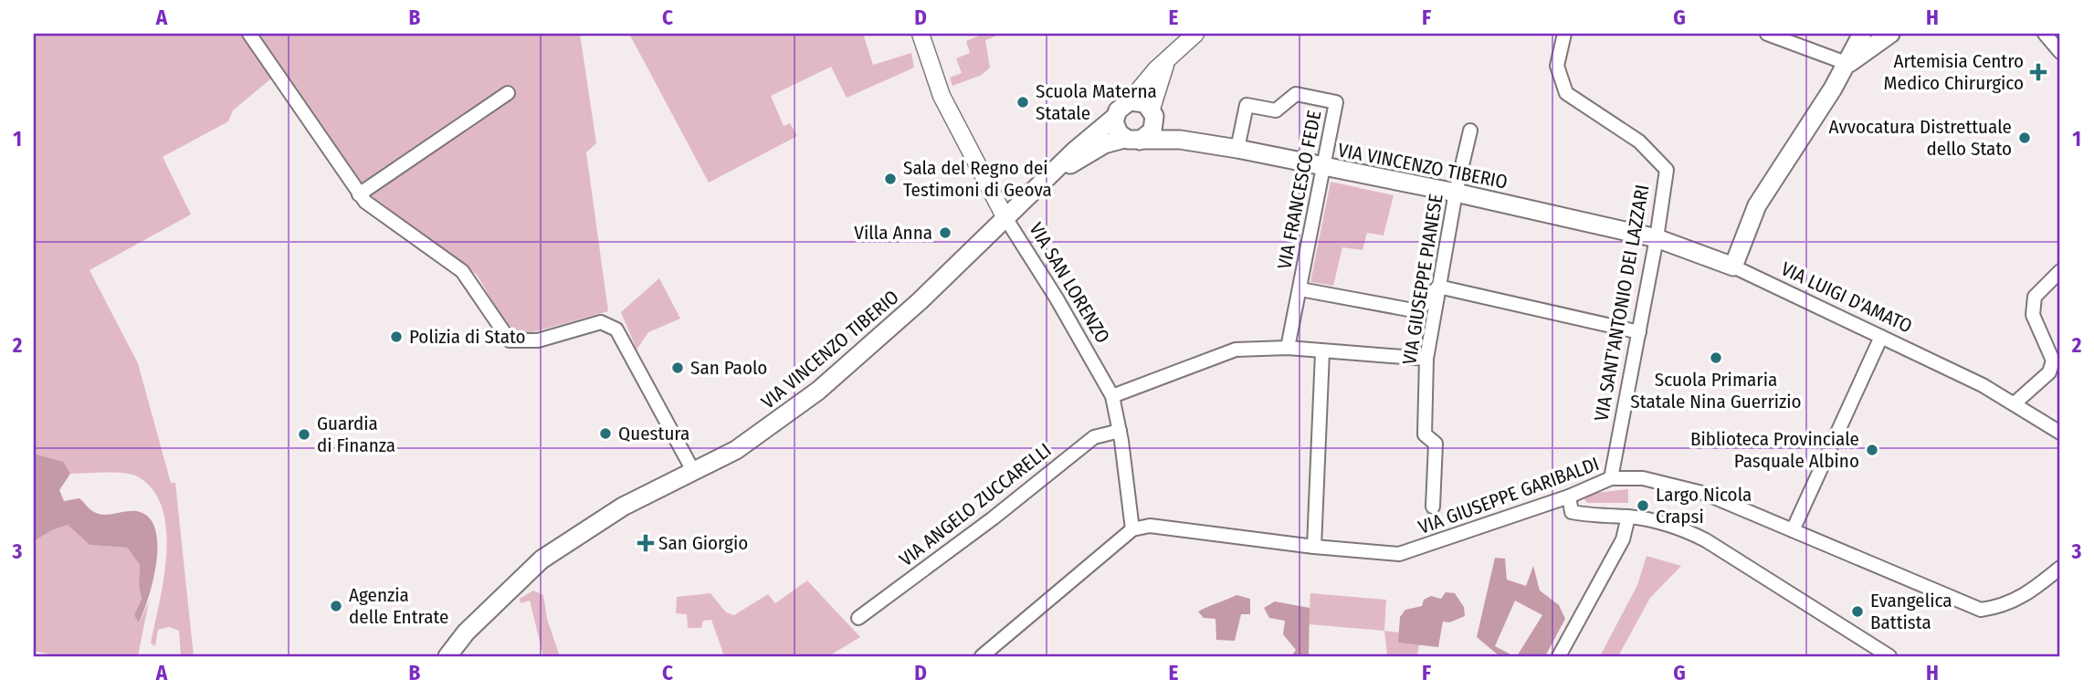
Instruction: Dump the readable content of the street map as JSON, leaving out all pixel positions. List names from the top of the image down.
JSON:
{
  "streets": {
    "main road": ["VIA VINCENZO TIBERIO", "VIA LUIGI D'AMATO"],
    "street": [
      "VIA FRANCESCO FEDE",
      "VIA GIUSEPPE PIANESE",
      "VIA SAN LORENZO",
      "VIA SANT'ANTONIO DEI LAZZARI",
      "VIA GIUSEPPE GARIBALDI",
      "VIA ANGELO ZUCCARELLI"
    ]
  },
  "crossings": [
    ["VIA VINCENZO TIBERIO", "VIA FRANCESCO FEDE"],
    ["VIA VINCENZO TIBERIO", "VIA GIUSEPPE PIANESE"],
    ["VIA VINCENZO TIBERIO", "VIA SAN LORENZO"],
    ["VIA VINCENZO TIBERIO", "VIA LUIGI D'AMATO"],
    ["VIA VINCENZO TIBERIO", "VIA SANT'ANTONIO DEI LAZZARI"],
    ["VIA SAN LORENZO", "VIA GIUSEPPE GARIBALDI"],
    ["VIA SAN LORENZO", "VIA ANGELO ZUCCARELLI"],
    ["VIA LUIGI D'AMATO", "VIA SANT'ANTONIO DEI LAZZARI"],
    ["VIA SANT'ANTONIO DEI LAZZARI", "VIA GIUSEPPE GARIBALDI"]
  ],
  "places": {
    "health": ["Artemisia Centro Medico Chirurgico", "San Giorgio"],
    "other": [
      "Scuola Materna Statale",
      "Avvocatura Distrettuale dello Stato",
      "Sala del Regno dei Testimoni di Geova",
      "Villa Anna",
      "Polizia di Stato",
      "Scuola Primaria Statale Nina Guerrizio",
      "San Paolo",
      "Questura",
      "Guardia di Finanza",
      "Biblioteca Provinciale Pasquale Albino",
      "Largo Nicola Crapsi",
      "Agenzia delle Entrate",
      "Evangelica Battista"
    ]
  },
  "grid": {
    "columns": [
      "A",
      "B",
      "C",
      "D",
      "E",
      "F",
      "G",
      "H"
    ],
    "rows": ["1", "2", "3"]
  }
}
